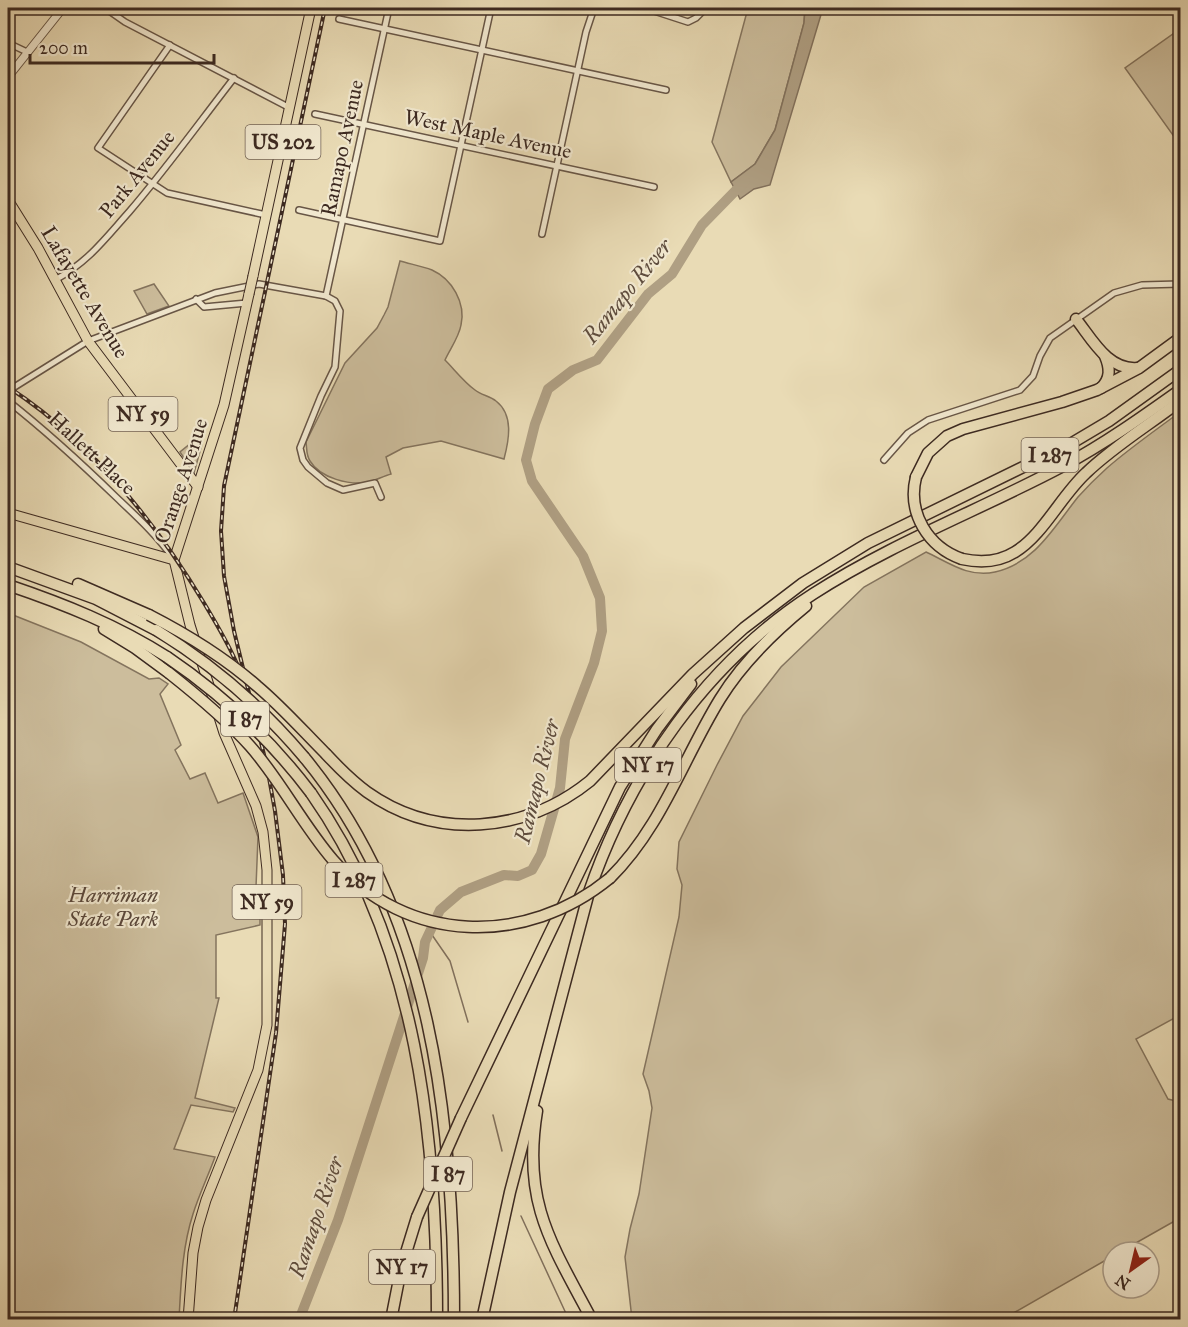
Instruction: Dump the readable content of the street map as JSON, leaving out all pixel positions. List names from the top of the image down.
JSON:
{
  "streets": {
    "highway": ["I 287", "I 87", "NY 17"],
    "main road": [
      "US 202",
      "Lafayette Avenue",
      "NY 59",
      "Orange Avenue"
    ],
    "street": [
      "West Maple Avenue",
      "Ramapo Avenue",
      "Park Avenue",
      "Hallett Place"
    ]
  },
  "crossings": [
    ["West Maple Avenue", "Ramapo Avenue"],
    ["Park Avenue", "Lafayette Avenue"],
    ["Lafayette Avenue", "Orange Avenue"],
    ["Hallett Place", "Orange Avenue"],
    ["I 287", "I 87"],
    ["I 287", "NY 17"]
  ],
  "water": ["Ramapo River"],
  "parks": ["Harriman State Park"],
  "scale_bar": "200 m",
  "north": "bottom left"
}
